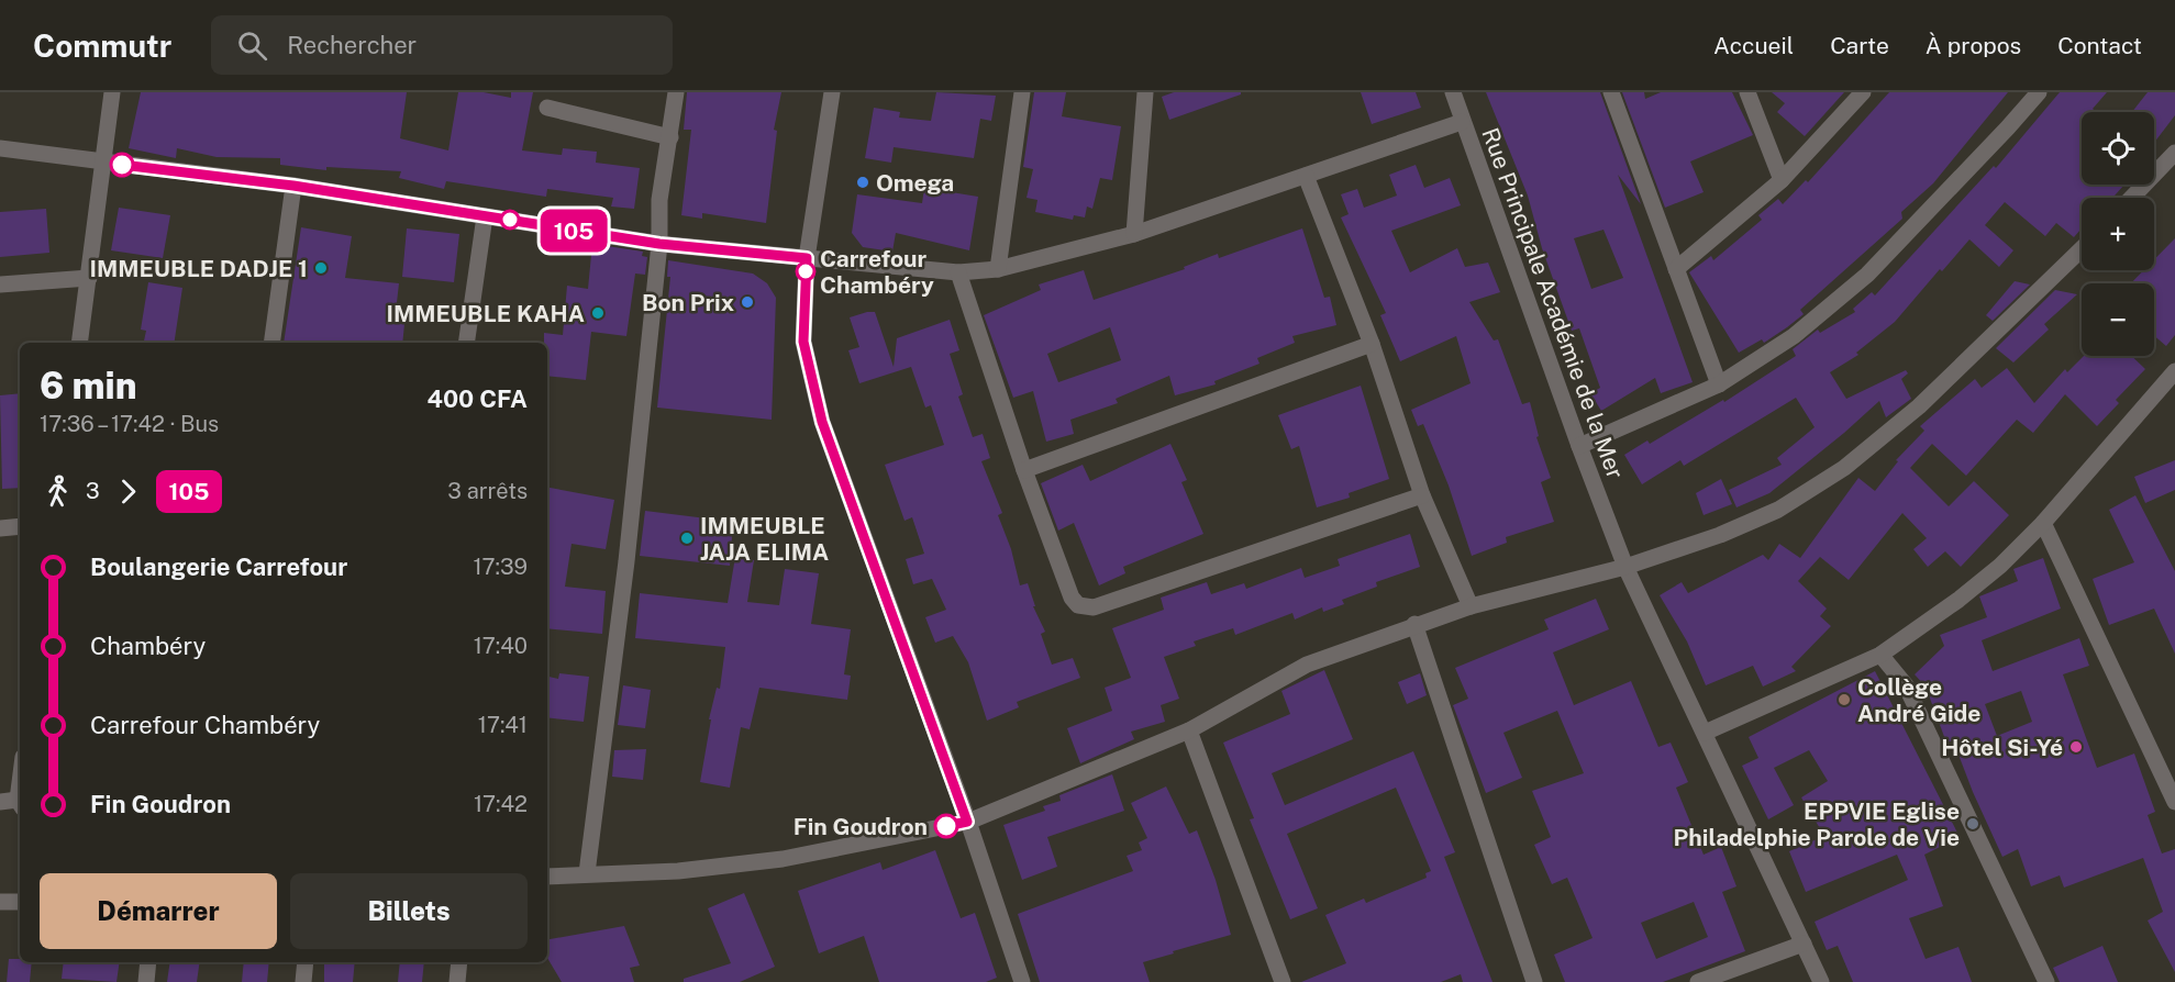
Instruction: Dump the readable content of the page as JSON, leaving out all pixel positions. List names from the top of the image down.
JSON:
{
  "streets": {
    "street": ["Rue Principale Académie de la Mer"]
  },
  "places": [
    "Omega",
    "IMMEUBLE DADJE 1",
    "Carrefour Chambéry",
    "Bon Prix",
    "IMMEUBLE KAHA",
    "IMMEUBLE JAJA ELIMA",
    "Collège André Gide",
    "Hôtel Si-Yé",
    "EPPVIE Eglise Philadelphie Parole de Vie",
    "Fin Goudron"
  ],
  "lines": ["bus line 105"],
  "page": {
    "header": "Commutr",
    "search": "Rechercher",
    "nav": [
      "Accueil",
      "Carte",
      "À propos",
      "Contact"
    ],
    "on_map": "105",
    "map_buttons": ["+", "−"],
    "heading": ["6 min", "17:36 – 17:42 · Bus", "400 CFA"],
    "legs": ["3", "105", "3 arrêts"],
    "list": [
      {
        "name": "Boulangerie Carrefour",
        "value": "17:39"
      },
      {
        "name": "Chambéry",
        "value": "17:40"
      },
      {
        "name": "Carrefour Chambéry",
        "value": "17:41"
      },
      {
        "name": "Fin Goudron",
        "value": "17:42"
      }
    ],
    "buttons": ["Démarrer", "Billets"]
  }
}
